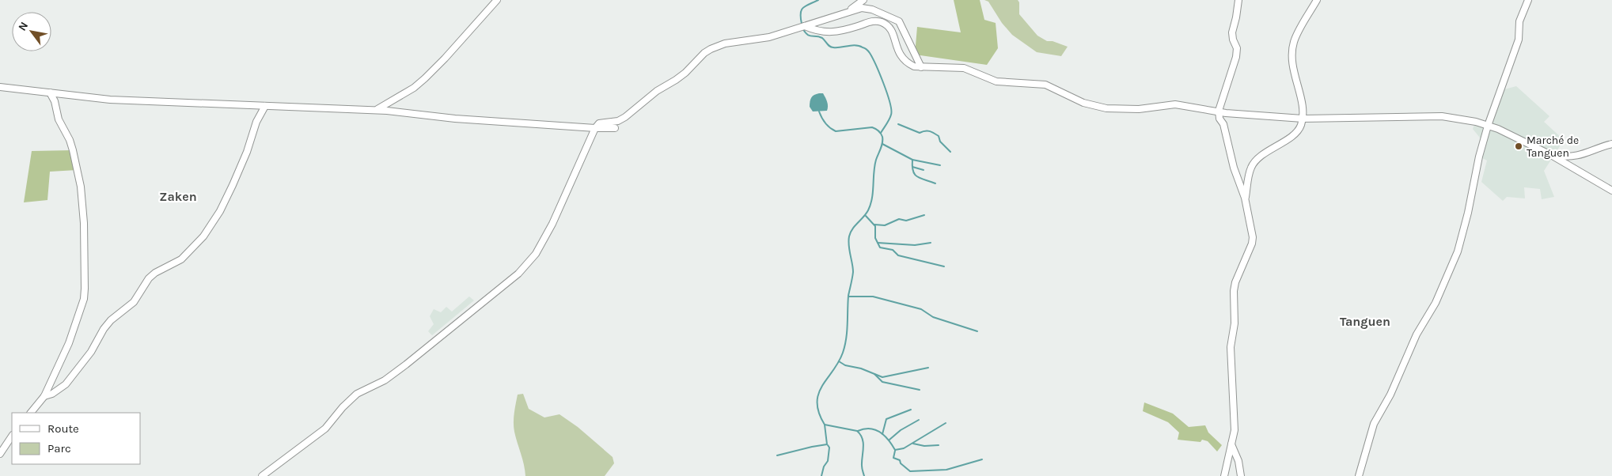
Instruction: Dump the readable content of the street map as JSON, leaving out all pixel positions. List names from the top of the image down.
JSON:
{
  "districts": ["Zaken", "Tanguen"],
  "places": ["Marché de Tanguen"],
  "legend": ["Route", "Parc"],
  "north": "top left"
}
